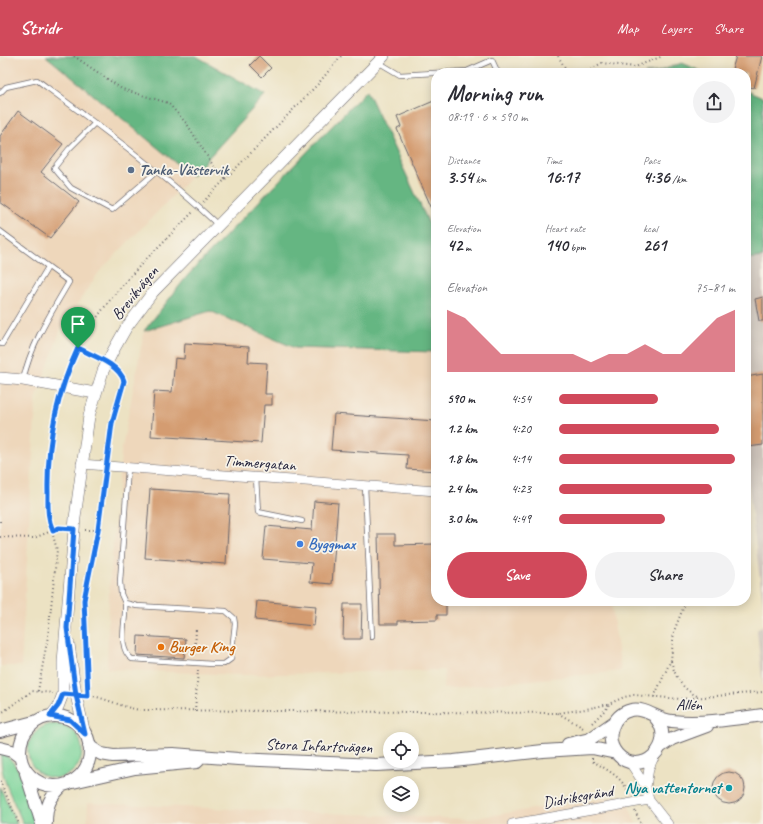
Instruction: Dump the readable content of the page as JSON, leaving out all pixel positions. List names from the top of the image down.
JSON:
{
  "streets": {
    "main road": ["Allén", "Stora Infartsvägen"],
    "street": ["Brevikvägen", "Timmergatan", "Didriksgränd"]
  },
  "crossings": [
    ["Brevikvägen", "Timmergatan"],
    ["Brevikvägen", "Stora Infartsvägen"],
    ["Allén", "Stora Infartsvägen"]
  ],
  "places": [
    "Tanka-Västervik",
    "Byggmax",
    "Burger King",
    "Nya vattentornet"
  ],
  "page": {
    "header": "Stridr",
    "nav": ["Map", "Layers", "Share"],
    "heading": ["Morning run", "08:19 · 6 × 590 m"],
    "stats": [
      ["Distance", "3.54 km"],
      ["Time", "16:17"],
      ["Pace", "4:36 /km"],
      ["Elevation", "42 m"],
      ["Heart rate", "140 bpm"],
      ["kcal", "261"]
    ],
    "chart": ["Elevation", "75–81 m"],
    "list": [
      {
        "name": "590 m",
        "note": "4:54"
      },
      {
        "name": "1.2 km",
        "note": "4:20"
      },
      {
        "name": "1.8 km",
        "note": "4:14"
      },
      {
        "name": "2.4 km",
        "note": "4:23"
      },
      {
        "name": "3.0 km",
        "note": "4:49"
      }
    ],
    "buttons": ["Save", "Share"]
  }
}
